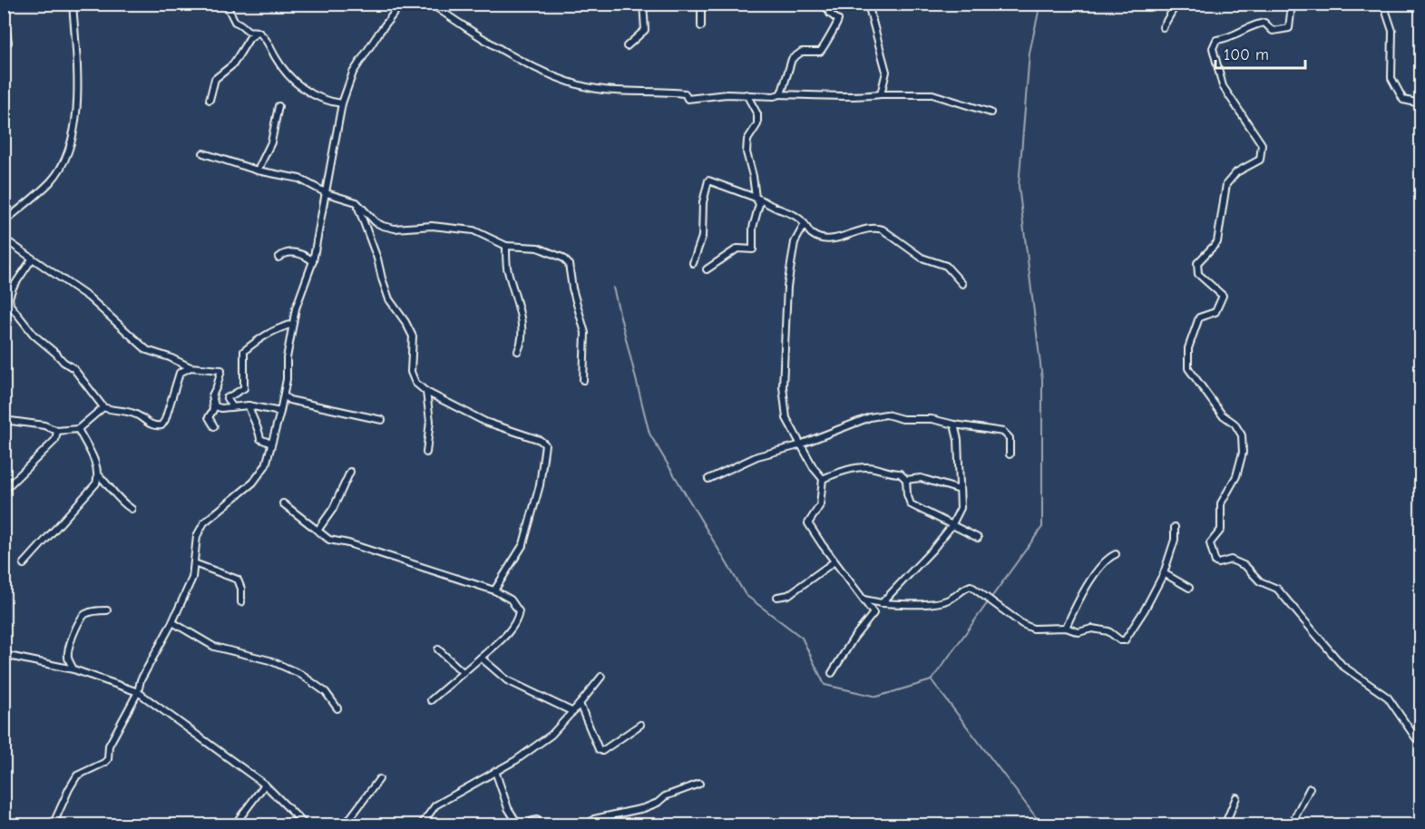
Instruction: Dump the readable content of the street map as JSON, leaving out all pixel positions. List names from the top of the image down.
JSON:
{
  "scale_bar": "100 m"
}
